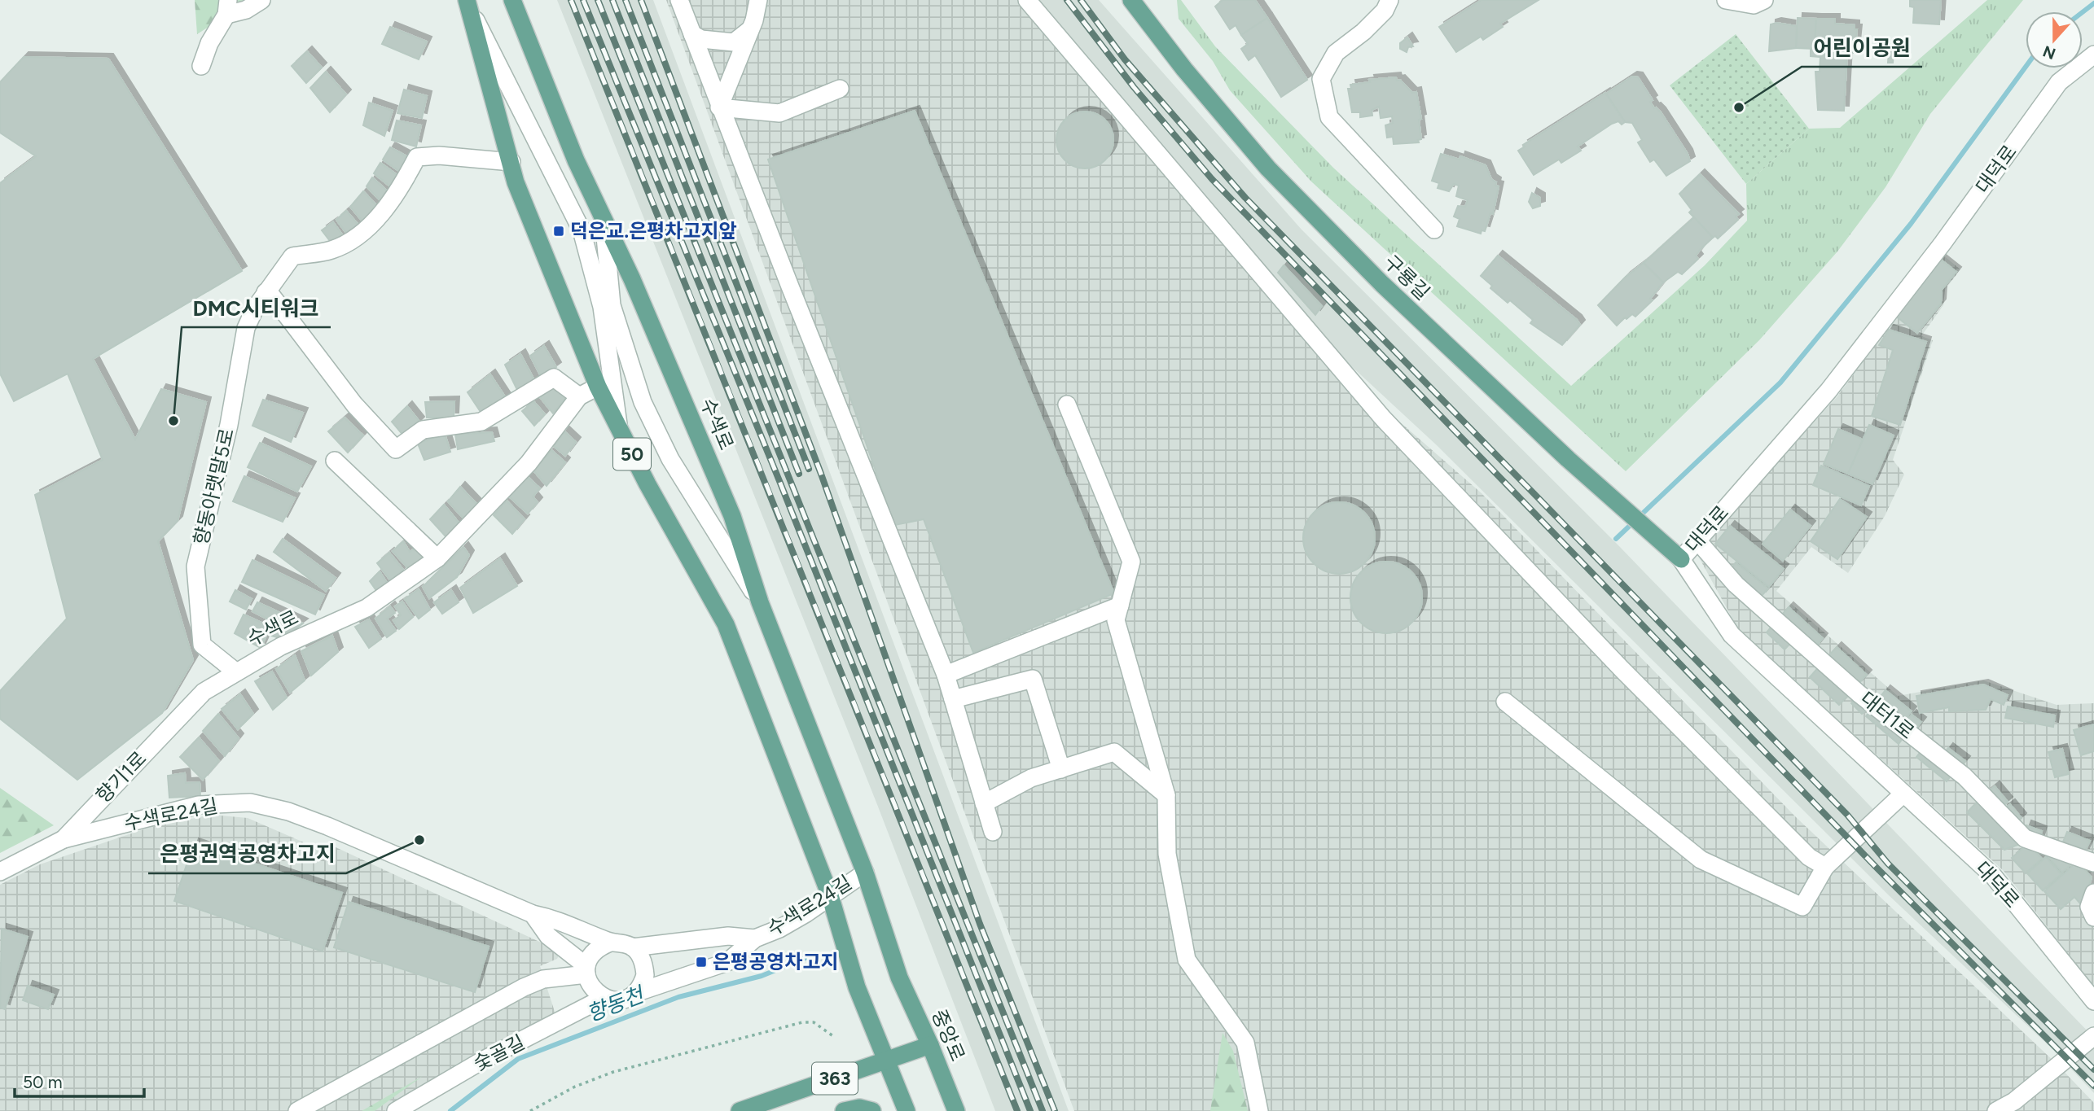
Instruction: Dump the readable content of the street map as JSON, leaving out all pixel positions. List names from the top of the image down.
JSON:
{
  "streets": {
    "main road": [
      "구룡길",
      "수색로",
      "50",
      "중앙로",
      "363"
    ],
    "street": [
      "대덕로",
      "향동아랫말5로",
      "대터1로",
      "향기1로",
      "수색로24길",
      "숯골길"
    ]
  },
  "crossings": [
    ["대덕로", "구룡길"],
    ["대덕로", "대터1로"],
    ["수색로", "50"],
    ["수색로", "향동아랫말5로"],
    ["수색로", "향기1로"],
    ["수색로", "수색로24길"],
    ["수색로", "중앙로"],
    ["50", "수색로24길"],
    ["향동아랫말5로", "향기1로"],
    ["향기1로", "수색로24길"],
    ["수색로24길", "중앙로"],
    ["수색로24길", "숯골길"],
    ["중앙로", "363"]
  ],
  "water": ["향동천"],
  "places": {
    "other": ["어린이공원", "DMC시티워크", "은평권역공영차고지"],
    "transit": ["덕은교.은평차고지앞", "은평공영차고지"]
  },
  "scale_bar": "50 m",
  "north": "bottom"
}
